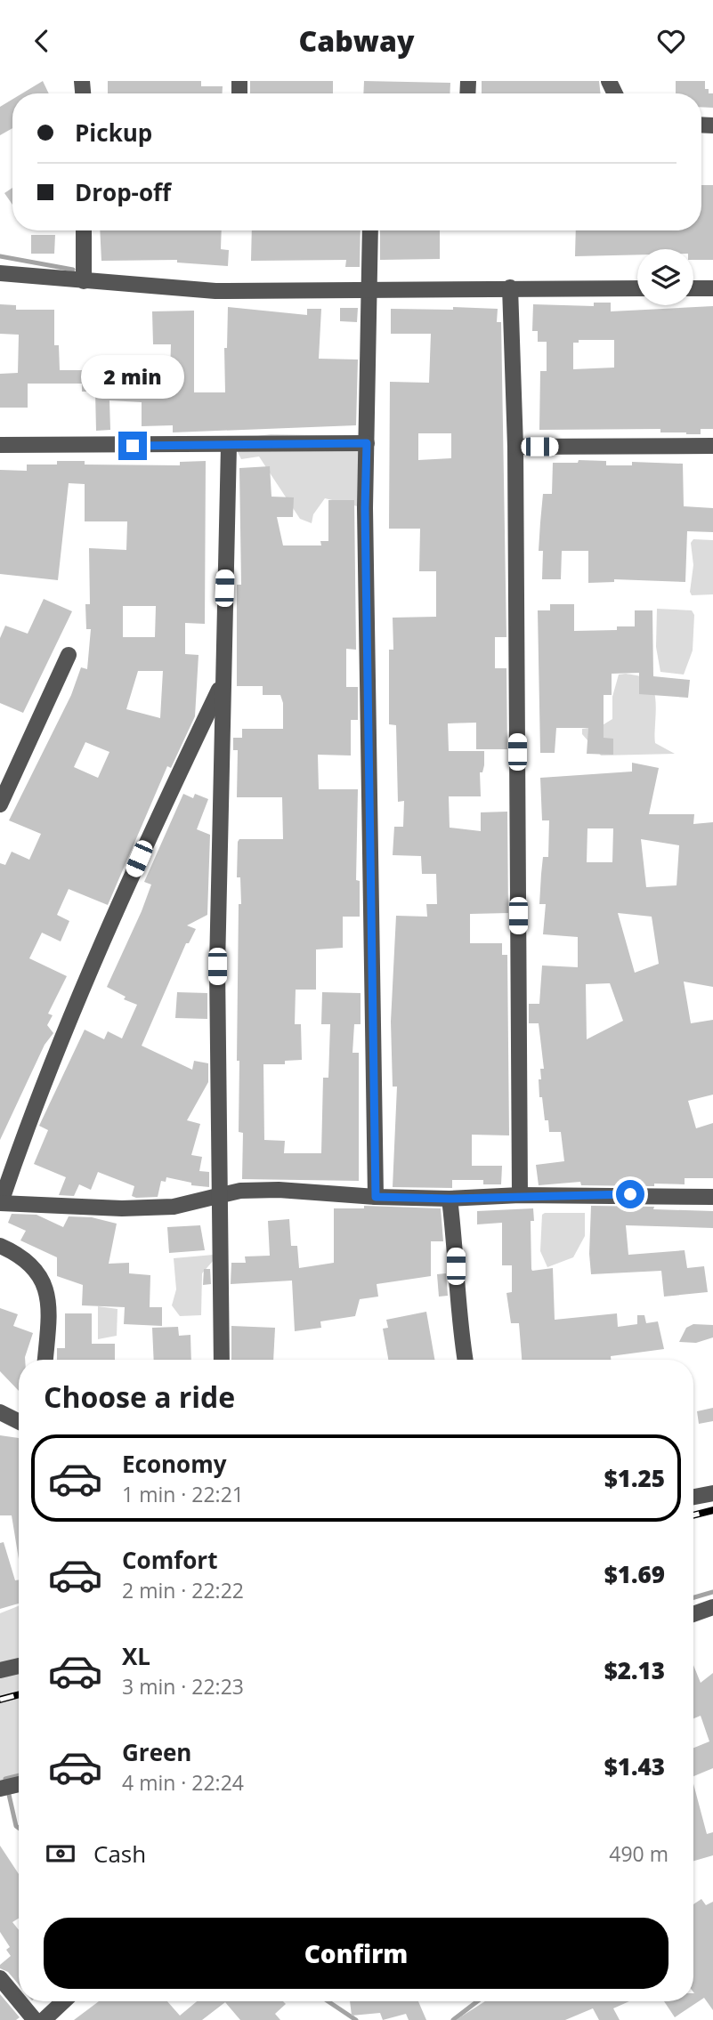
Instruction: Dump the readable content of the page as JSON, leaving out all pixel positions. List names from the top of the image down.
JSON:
{
  "page": {
    "header": "Cabway",
    "banner": ["Pickup", "Drop-off"],
    "bubble": "2 min",
    "heading": "Choose a ride",
    "list": [
      {
        "name": "Economy",
        "note": "1 min · 22:21",
        "value": "$1.25"
      },
      {
        "name": "Comfort",
        "note": "2 min · 22:22",
        "value": "$1.69"
      },
      {
        "name": "XL",
        "note": "3 min · 22:23",
        "value": "$2.13"
      },
      {
        "name": "Green",
        "note": "4 min · 22:24",
        "value": "$1.43"
      }
    ],
    "pay": ["Cash", "490 m"],
    "buttons": "Confirm"
  }
}
